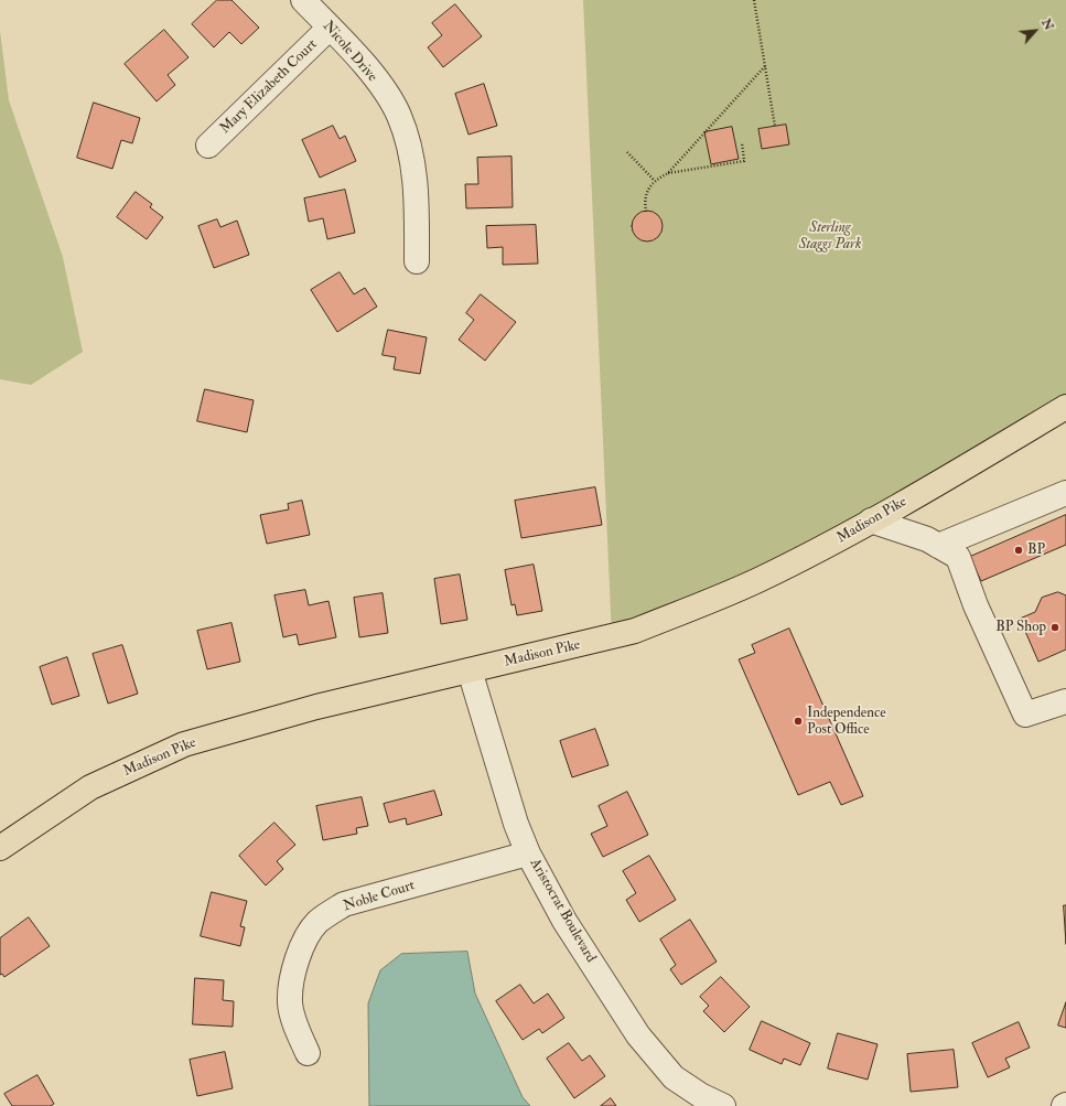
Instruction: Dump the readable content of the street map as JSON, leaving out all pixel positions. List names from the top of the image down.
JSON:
{
  "streets": {
    "main road": ["Madison Pike"],
    "street": [
      "Nicole Drive",
      "Mary Elizabeth Court",
      "Noble Court",
      "Aristocrat Boulevard"
    ]
  },
  "crossings": [
    ["Nicole Drive", "Mary Elizabeth Court"],
    ["Madison Pike", "Aristocrat Boulevard"],
    ["Noble Court", "Aristocrat Boulevard"]
  ],
  "parks": ["Sterling Staggs Park"],
  "places": ["BP", "BP Shop", "Independence Post Office"],
  "north": "top right"
}
